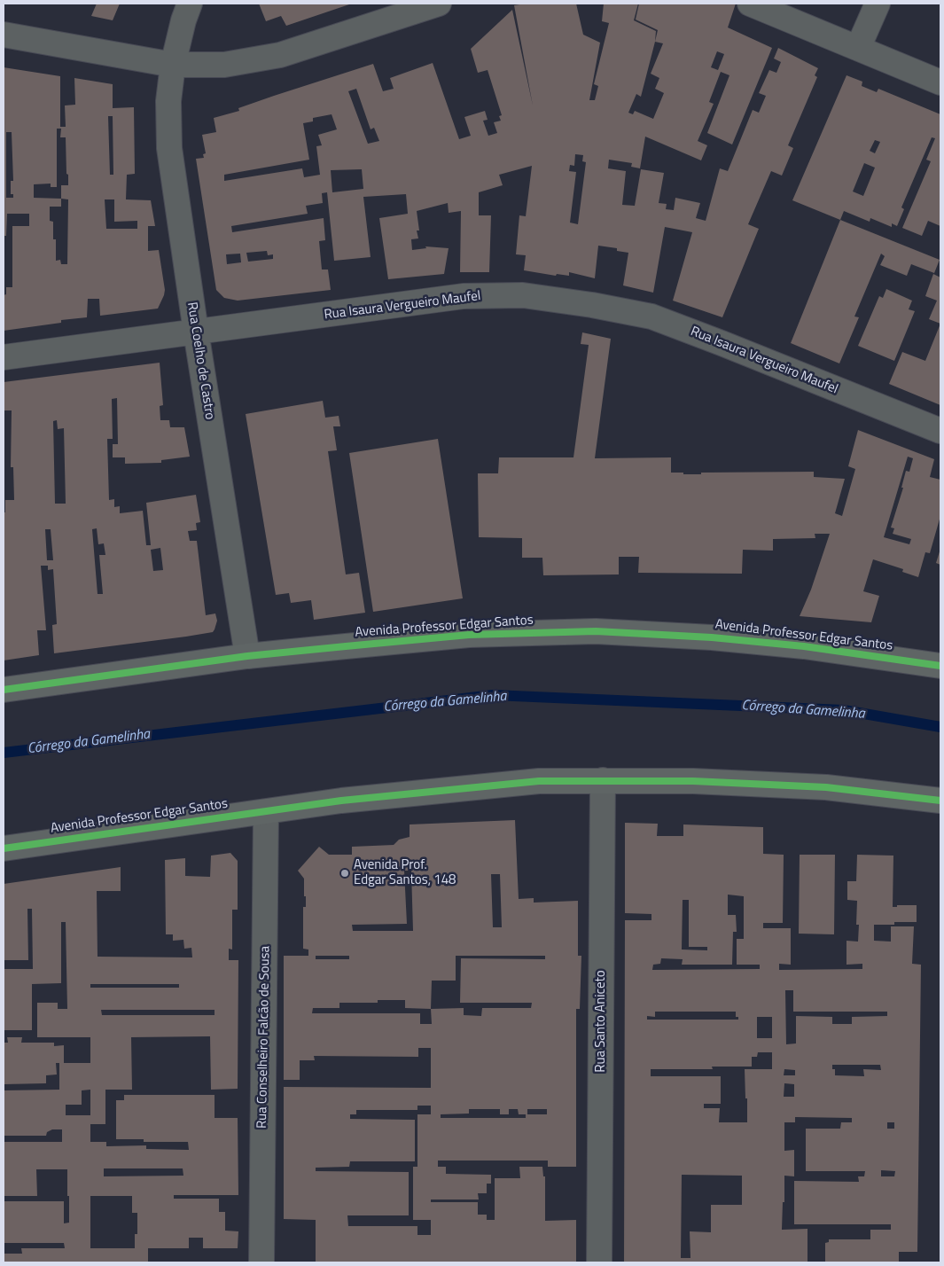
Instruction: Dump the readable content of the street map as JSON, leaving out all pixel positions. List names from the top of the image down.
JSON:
{
  "streets": {
    "main road": ["Avenida Professor Edgar Santos"],
    "street": [
      "Rua Isaura Vergueiro Maufel",
      "Rua Coelho de Castro",
      "Rua Santo Aniceto",
      "Rua Conselheiro Falcão de Sousa"
    ]
  },
  "crossings": [
    ["Rua Isaura Vergueiro Maufel", "Rua Coelho de Castro"],
    ["Rua Coelho de Castro", "Avenida Professor Edgar Santos"],
    ["Avenida Professor Edgar Santos", "Rua Santo Aniceto"],
    ["Avenida Professor Edgar Santos", "Rua Conselheiro Falcão de Sousa"]
  ],
  "water": ["Córrego da Gamelinha"],
  "places": ["Avenida Prof. Edgar Santos, 148"]
}
